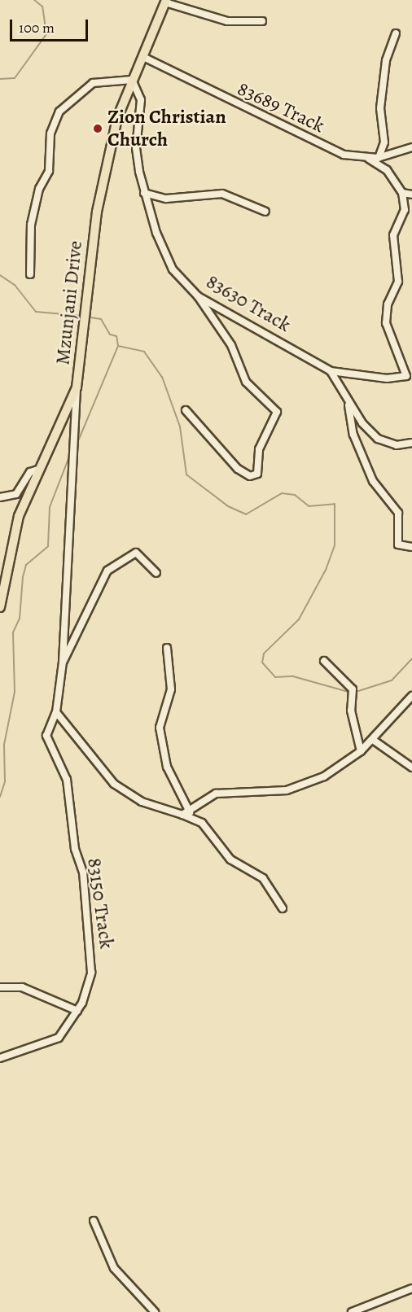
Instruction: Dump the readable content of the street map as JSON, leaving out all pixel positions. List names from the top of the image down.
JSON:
{
  "streets": {
    "main road": ["Mzunjani Drive"],
    "street": ["83689 Track", "83630 Track", "83150 Track"]
  },
  "crossings": [
    ["83689 Track", "Mzunjani Drive"],
    ["Mzunjani Drive", "83630 Track"]
  ],
  "places": ["Zion Christian Church"],
  "scale_bar": "100 m"
}
